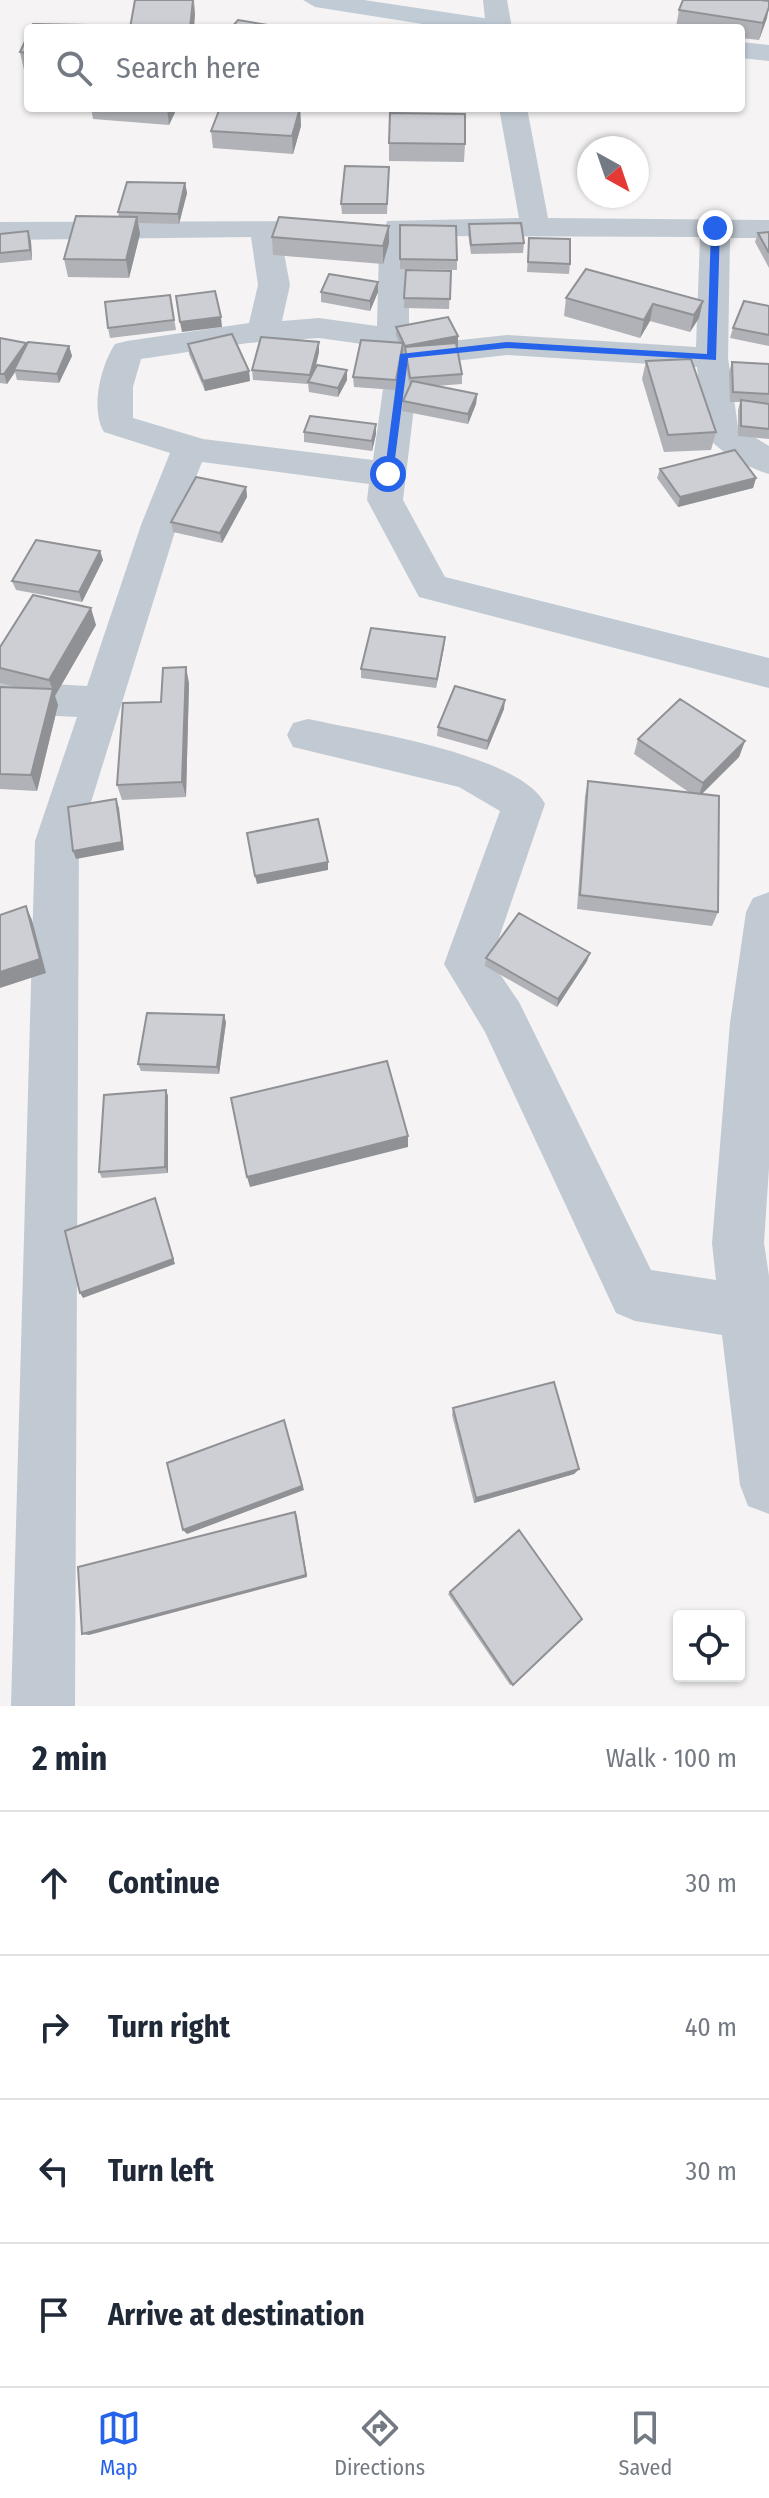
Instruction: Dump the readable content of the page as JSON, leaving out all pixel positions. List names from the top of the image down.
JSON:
{
  "north": "bottom right",
  "page": {
    "search": "Search here",
    "heading": ["2 min", "Walk · 100 m"],
    "list": [
      ["Continue", "30 m"],
      ["Turn right", "40 m"],
      ["Turn left", "30 m"],
      "Arrive at destination"
    ],
    "nav": ["Map", "Directions", "Saved"]
  }
}
